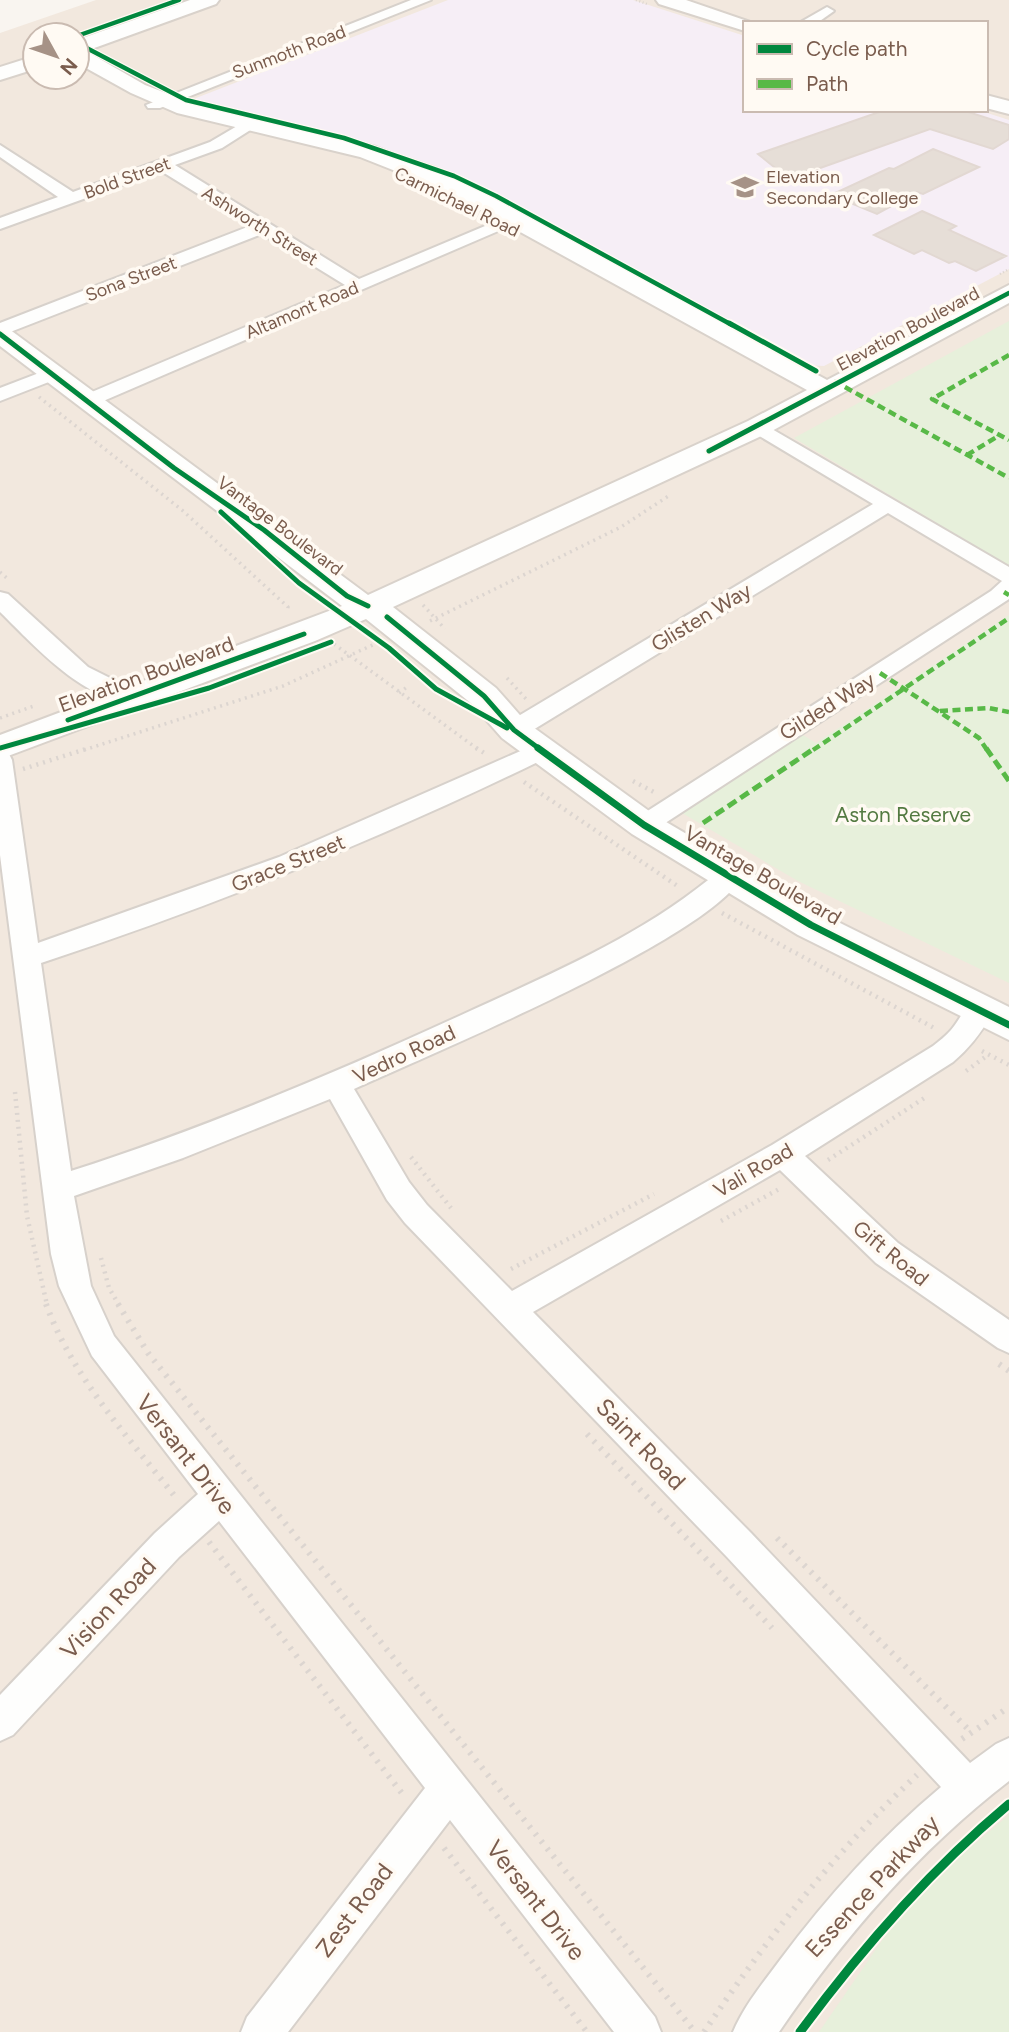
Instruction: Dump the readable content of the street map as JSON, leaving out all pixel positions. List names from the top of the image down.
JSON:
{
  "streets": {
    "street": [
      "Sunmoth Road",
      "Bold Street",
      "Carmichael Road",
      "Ashworth Street",
      "Sona Street",
      "Altamont Road",
      "Elevation Boulevard",
      "Vantage Boulevard",
      "Glisten Way",
      "Gilded Way",
      "Grace Street",
      "Vedro Road",
      "Vali Road",
      "Gift Road",
      "Saint Road",
      "Versant Drive",
      "Vision Road",
      "Essence Parkway",
      "Zest Road"
    ]
  },
  "crossings": [
    ["Sunmoth Road", "Carmichael Road"],
    ["Bold Street", "Carmichael Road"],
    ["Bold Street", "Ashworth Street"],
    ["Carmichael Road", "Altamont Road"],
    ["Carmichael Road", "Elevation Boulevard"],
    ["Ashworth Street", "Sona Street"],
    ["Ashworth Street", "Altamont Road"],
    ["Sona Street", "Vantage Boulevard"],
    ["Altamont Road", "Vantage Boulevard"],
    ["Elevation Boulevard", "Vantage Boulevard"],
    ["Vantage Boulevard", "Glisten Way"],
    ["Vantage Boulevard", "Gilded Way"],
    ["Vantage Boulevard", "Grace Street"],
    ["Vantage Boulevard", "Vedro Road"],
    ["Vantage Boulevard", "Vali Road"],
    ["Glisten Way", "Grace Street"],
    ["Grace Street", "Versant Drive"],
    ["Vedro Road", "Saint Road"],
    ["Vedro Road", "Versant Drive"],
    ["Vali Road", "Gift Road"],
    ["Vali Road", "Saint Road"],
    ["Saint Road", "Essence Parkway"],
    ["Versant Drive", "Vision Road"],
    ["Versant Drive", "Zest Road"]
  ],
  "parks": ["Aston Reserve"],
  "places": {
    "school or university": ["Elevation Secondary College"]
  },
  "legend": ["Cycle path", "Path"],
  "north": "bottom right"
}
